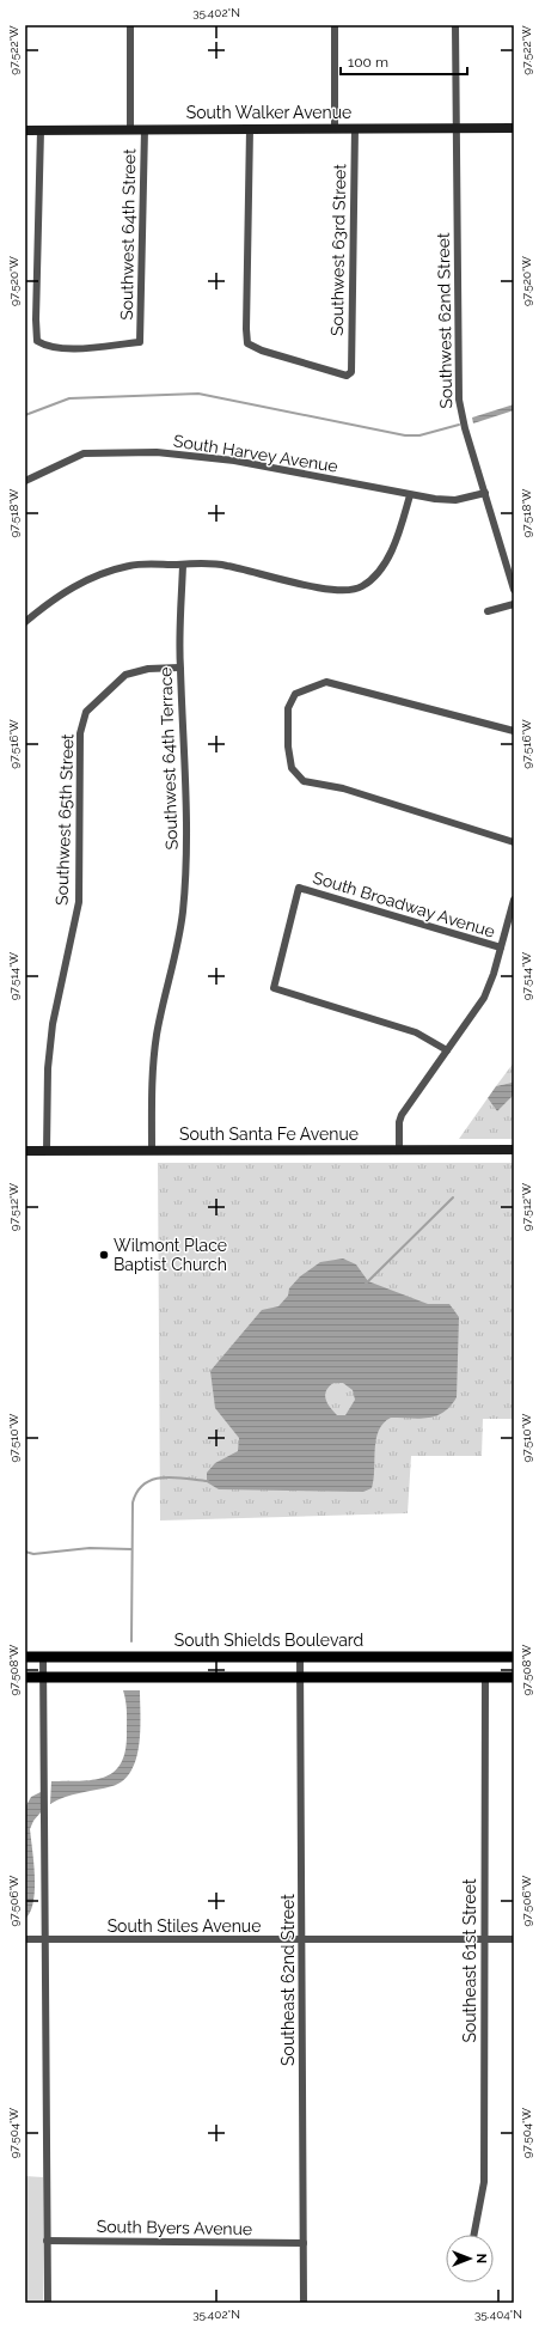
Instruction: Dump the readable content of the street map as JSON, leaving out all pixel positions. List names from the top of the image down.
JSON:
{
  "streets": {
    "main road": ["South Walker Avenue", "South Santa Fe Avenue", "South Shields Boulevard"],
    "street": [
      "Southwest 64th Street",
      "Southwest 63rd Street",
      "Southwest 62nd Street",
      "South Harvey Avenue",
      "Southwest 64th Terrace",
      "Southwest 65th Street",
      "South Broadway Avenue",
      "South Stiles Avenue",
      "Southeast 61st Street",
      "Southeast 62nd Street",
      "South Byers Avenue"
    ]
  },
  "crossings": [
    ["South Walker Avenue", "Southwest 64th Street"],
    ["South Walker Avenue", "Southwest 63rd Street"],
    ["South Walker Avenue", "Southwest 62nd Street"],
    ["Southwest 62nd Street", "South Harvey Avenue"],
    ["Southwest 64th Terrace", "Southwest 65th Street"],
    ["Southwest 64th Terrace", "South Santa Fe Avenue"],
    ["Southwest 65th Street", "South Santa Fe Avenue"],
    ["South Shields Boulevard", "Southeast 62nd Street"],
    ["South Stiles Avenue", "Southeast 61st Street"],
    ["South Stiles Avenue", "Southeast 62nd Street"],
    ["Southeast 62nd Street", "South Byers Avenue"]
  ],
  "places": ["Wilmont Place Baptist Church"],
  "scale_bar": "100 m",
  "north": "right",
  "coordinates": [
    "35.402°N",
    "97.522°W",
    "97.520°W",
    "97.518°W",
    "97.516°W",
    "97.514°W",
    "97.512°W",
    "97.510°W",
    "97.508°W",
    "97.506°W",
    "97.504°W",
    "35.404°N"
  ]
}
